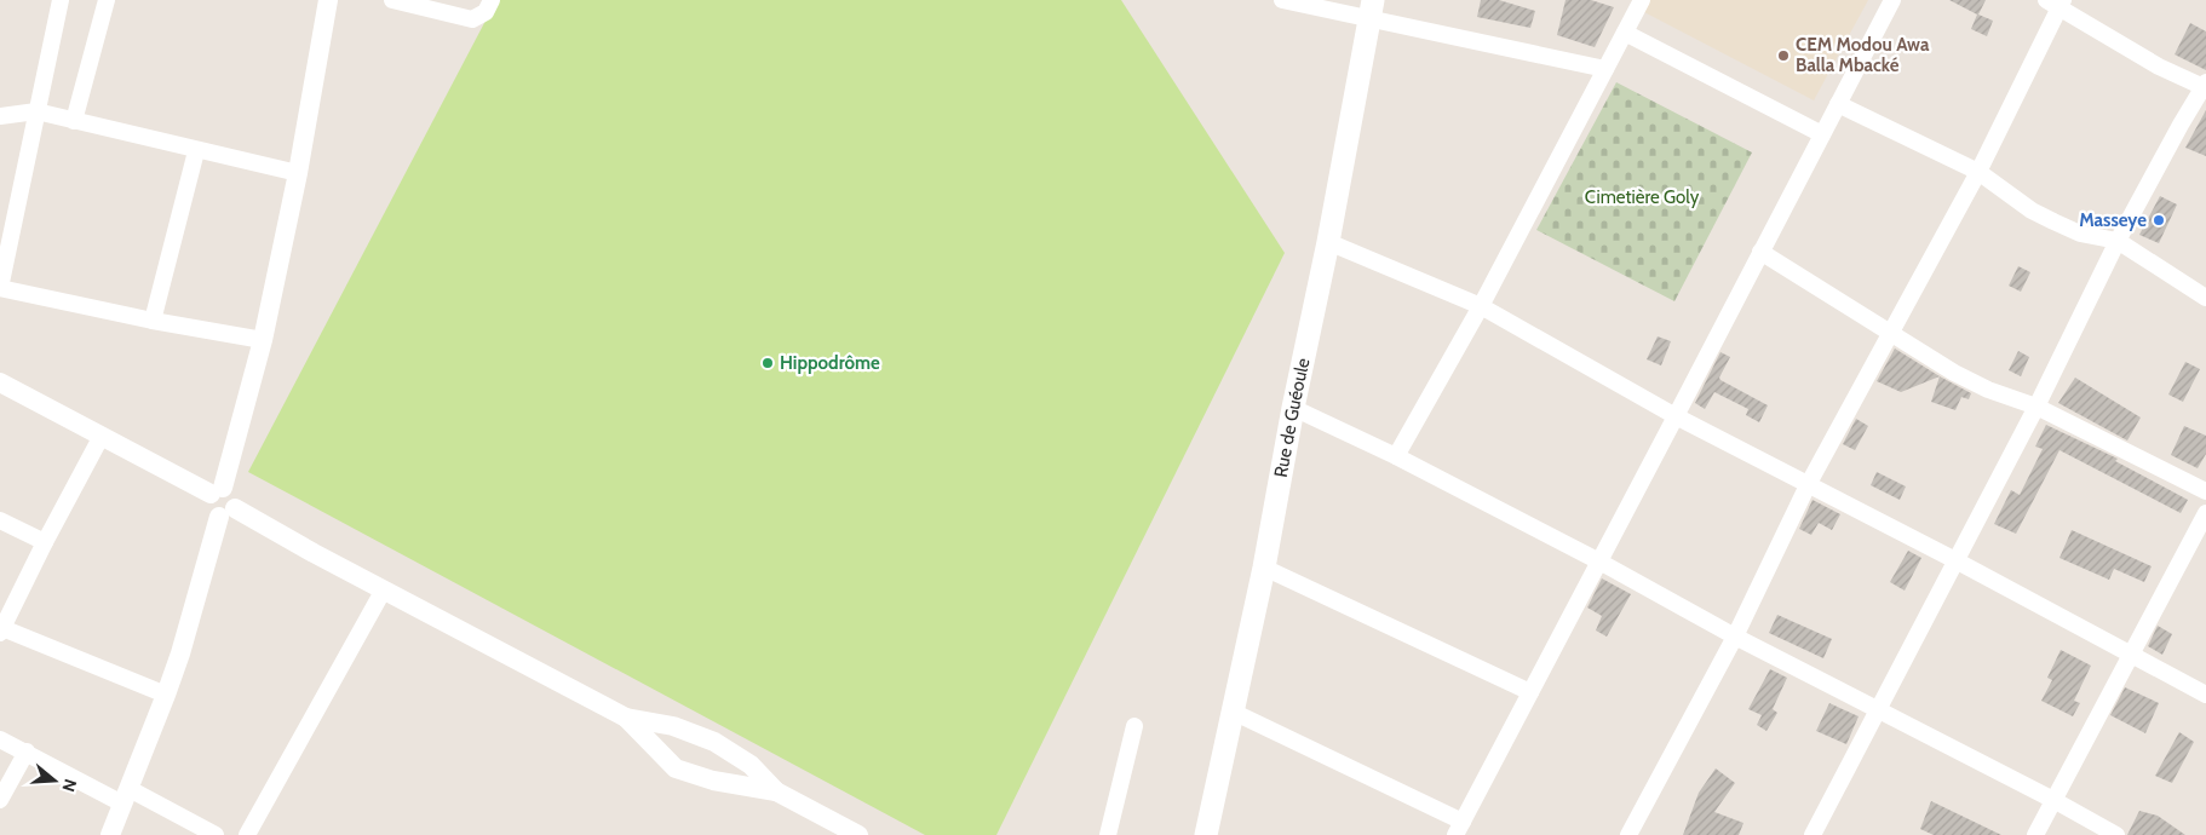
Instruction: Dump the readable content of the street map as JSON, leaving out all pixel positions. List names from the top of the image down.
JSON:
{
  "streets": {
    "main road": ["Rue de Guéoule"]
  },
  "parks": ["Cimetière Goly"],
  "places": ["CEM Modou Awa Balla Mbacké", "Masseye", "Hippodrôme"],
  "north": "right"
}
